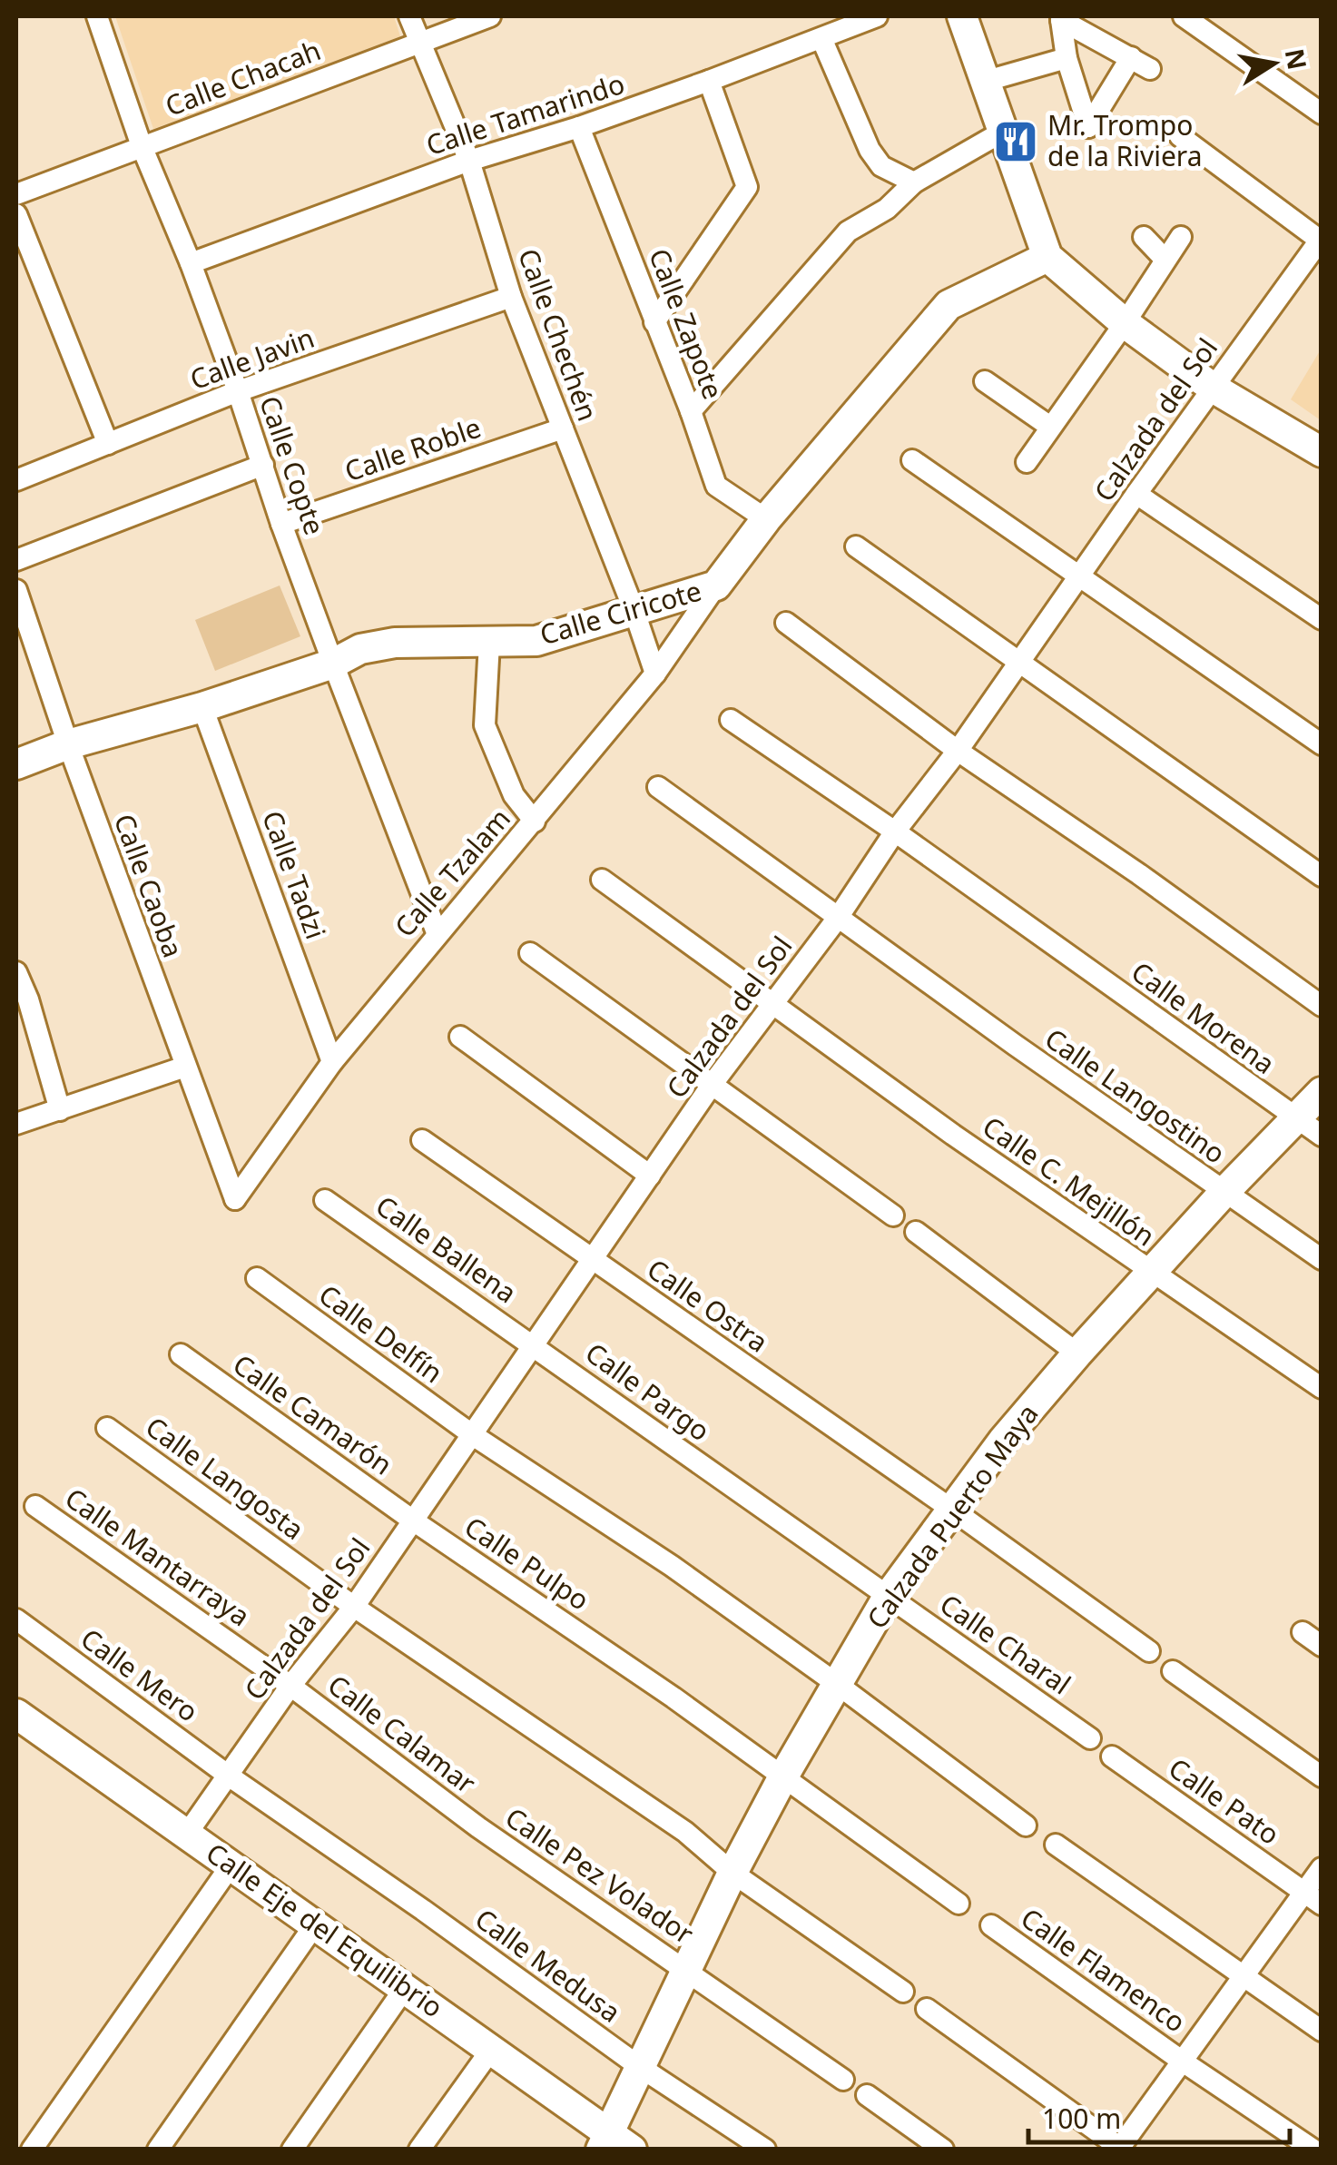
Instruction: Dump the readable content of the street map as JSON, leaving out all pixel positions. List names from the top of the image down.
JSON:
{
  "streets": {
    "street": [
      "Calle Chacah",
      "Calle Tamarindo",
      "Calle Zapote",
      "Calle Chechén",
      "Calle Javin",
      "Calzada del Sol",
      "Calle Roble",
      "Calle Copte",
      "Calle Ciricote",
      "Calle Tzalam",
      "Calle Tadzi",
      "Calle Caoba",
      "Calle Morena",
      "Calle Langostino",
      "Calle C. Mejillón",
      "Calle Ballena",
      "Calle Ostra",
      "Calle Delfín",
      "Calle Pargo",
      "Calle Camarón",
      "Calle Langosta",
      "Calzada Puerto Maya",
      "Calle Mantarraya",
      "Calle Pulpo",
      "Calle Charal",
      "Calle Mero",
      "Calle Calamar",
      "Calle Pato",
      "Calle Pez Volador",
      "Calle Eje del Equilibrio",
      "Calle Medusa",
      "Calle Flamenco"
    ]
  },
  "crossings": [
    ["Calle Chacah", "Calle Chechén"],
    ["Calle Chacah", "Calle Copte"],
    ["Calle Tamarindo", "Calle Zapote"],
    ["Calle Tamarindo", "Calle Chechén"],
    ["Calle Tamarindo", "Calle Copte"],
    ["Calle Zapote", "Calle Ciricote"],
    ["Calle Chechén", "Calle Javin"],
    ["Calle Chechén", "Calle Roble"],
    ["Calle Chechén", "Calle Ciricote"],
    ["Calle Chechén", "Calle Tzalam"],
    ["Calle Javin", "Calle Copte"],
    ["Calzada del Sol", "Calle Morena"],
    ["Calzada del Sol", "Calle Langostino"],
    ["Calzada del Sol", "Calle C. Mejillón"],
    ["Calzada del Sol", "Calle Ballena"],
    ["Calzada del Sol", "Calle Ostra"],
    ["Calzada del Sol", "Calle Delfín"],
    ["Calzada del Sol", "Calle Pargo"],
    ["Calzada del Sol", "Calle Camarón"],
    ["Calzada del Sol", "Calle Langosta"],
    ["Calzada del Sol", "Calle Mantarraya"],
    ["Calzada del Sol", "Calle Pulpo"],
    ["Calzada del Sol", "Calle Mero"],
    ["Calzada del Sol", "Calle Calamar"],
    ["Calzada del Sol", "Calle Eje del Equilibrio"],
    ["Calle Roble", "Calle Copte"],
    ["Calle Copte", "Calle Ciricote"],
    ["Calle Copte", "Calle Tzalam"],
    ["Calle Ciricote", "Calle Tzalam"],
    ["Calle Ciricote", "Calle Tadzi"],
    ["Calle Ciricote", "Calle Caoba"],
    ["Calle Tzalam", "Calle Tadzi"],
    ["Calle Tzalam", "Calle Caoba"],
    ["Calle Morena", "Calzada Puerto Maya"],
    ["Calle Langostino", "Calzada Puerto Maya"],
    ["Calle C. Mejillón", "Calzada Puerto Maya"],
    ["Calle Ballena", "Calle Pargo"],
    ["Calle Ostra", "Calzada Puerto Maya"],
    ["Calle Delfín", "Calzada Puerto Maya"],
    ["Calle Pargo", "Calzada Puerto Maya"],
    ["Calle Pargo", "Calle Charal"],
    ["Calle Camarón", "Calle Pulpo"],
    ["Calle Langosta", "Calzada Puerto Maya"],
    ["Calzada Puerto Maya", "Calle Pulpo"],
    ["Calzada Puerto Maya", "Calle Charal"],
    ["Calzada Puerto Maya", "Calle Pez Volador"],
    ["Calzada Puerto Maya", "Calle Eje del Equilibrio"],
    ["Calzada Puerto Maya", "Calle Medusa"],
    ["Calle Mantarraya", "Calle Calamar"],
    ["Calle Mero", "Calle Medusa"],
    ["Calle Calamar", "Calle Pez Volador"]
  ],
  "places": {
    "restaurant": ["Mr. Trompo de la Riviera"]
  },
  "scale_bar": "100 m",
  "north": "right"
}
